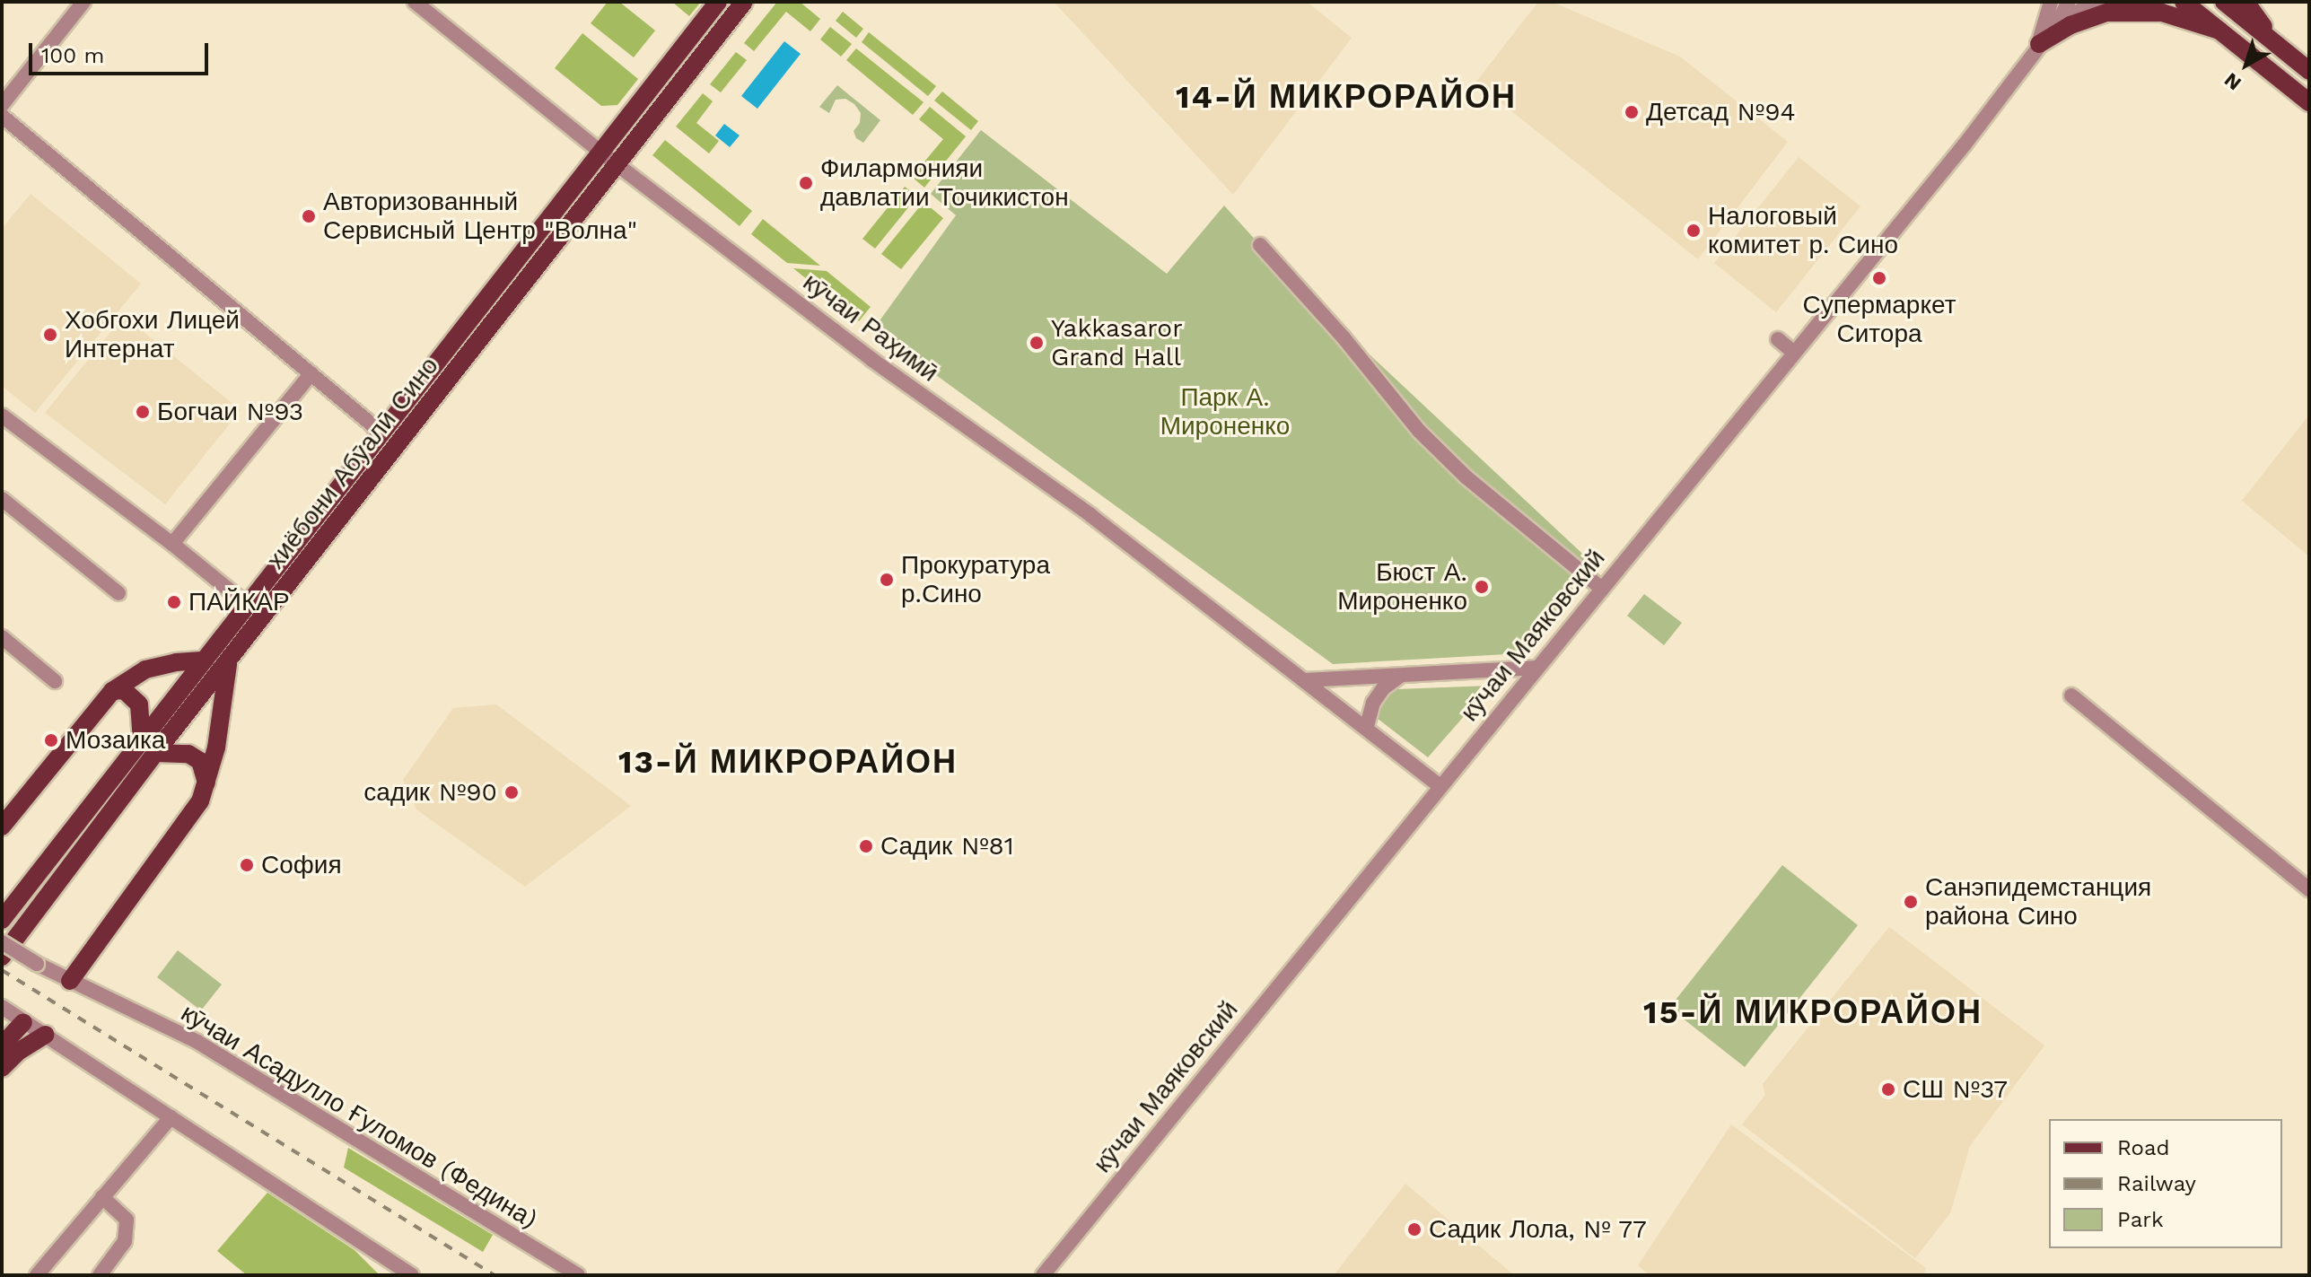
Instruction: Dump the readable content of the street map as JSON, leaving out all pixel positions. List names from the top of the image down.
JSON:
{
  "streets": {
    "main road": ["хиёбони Абӯалӣ Сино"],
    "street": ["кӯчаи Раҳимӣ", "кӯчаи Маяковский", "кӯчаи Асадулло Ғуломов (Федина)"]
  },
  "crossings": [
    ["кӯчаи Раҳимӣ", "хиёбони Абӯалӣ Сино"],
    ["кӯчаи Раҳимӣ", "кӯчаи Маяковский"]
  ],
  "districts": ["14-Й МИКРОРАЙОН", "13-Й МИКРОРАЙОН", "15-Й МИКРОРАЙОН"],
  "parks": ["Парк А. Мироненко"],
  "places": [
    "Детсад №94",
    "Филармонияи давлатии Точикистон",
    "Авторизованный Сервисный Центр \"Волна\"",
    "Налоговый комитет р. Сино",
    "Супермаркет Ситора",
    "Хобгохи Лицей Интернат",
    "Yakkasaror Grand Hall",
    "Богчаи №93",
    "Прокуратура р.Сино",
    "Бюст А. Мироненко",
    "ПАЙКАР",
    "Мозаика",
    "садик №90",
    "Садик №81",
    "София",
    "Санэпидемстанция района Сино",
    "СШ №37",
    "Садик Лола, № 77"
  ],
  "legend": ["Road", "Railway", "Park"],
  "scale_bar": "100 m",
  "north": "bottom left"
}
